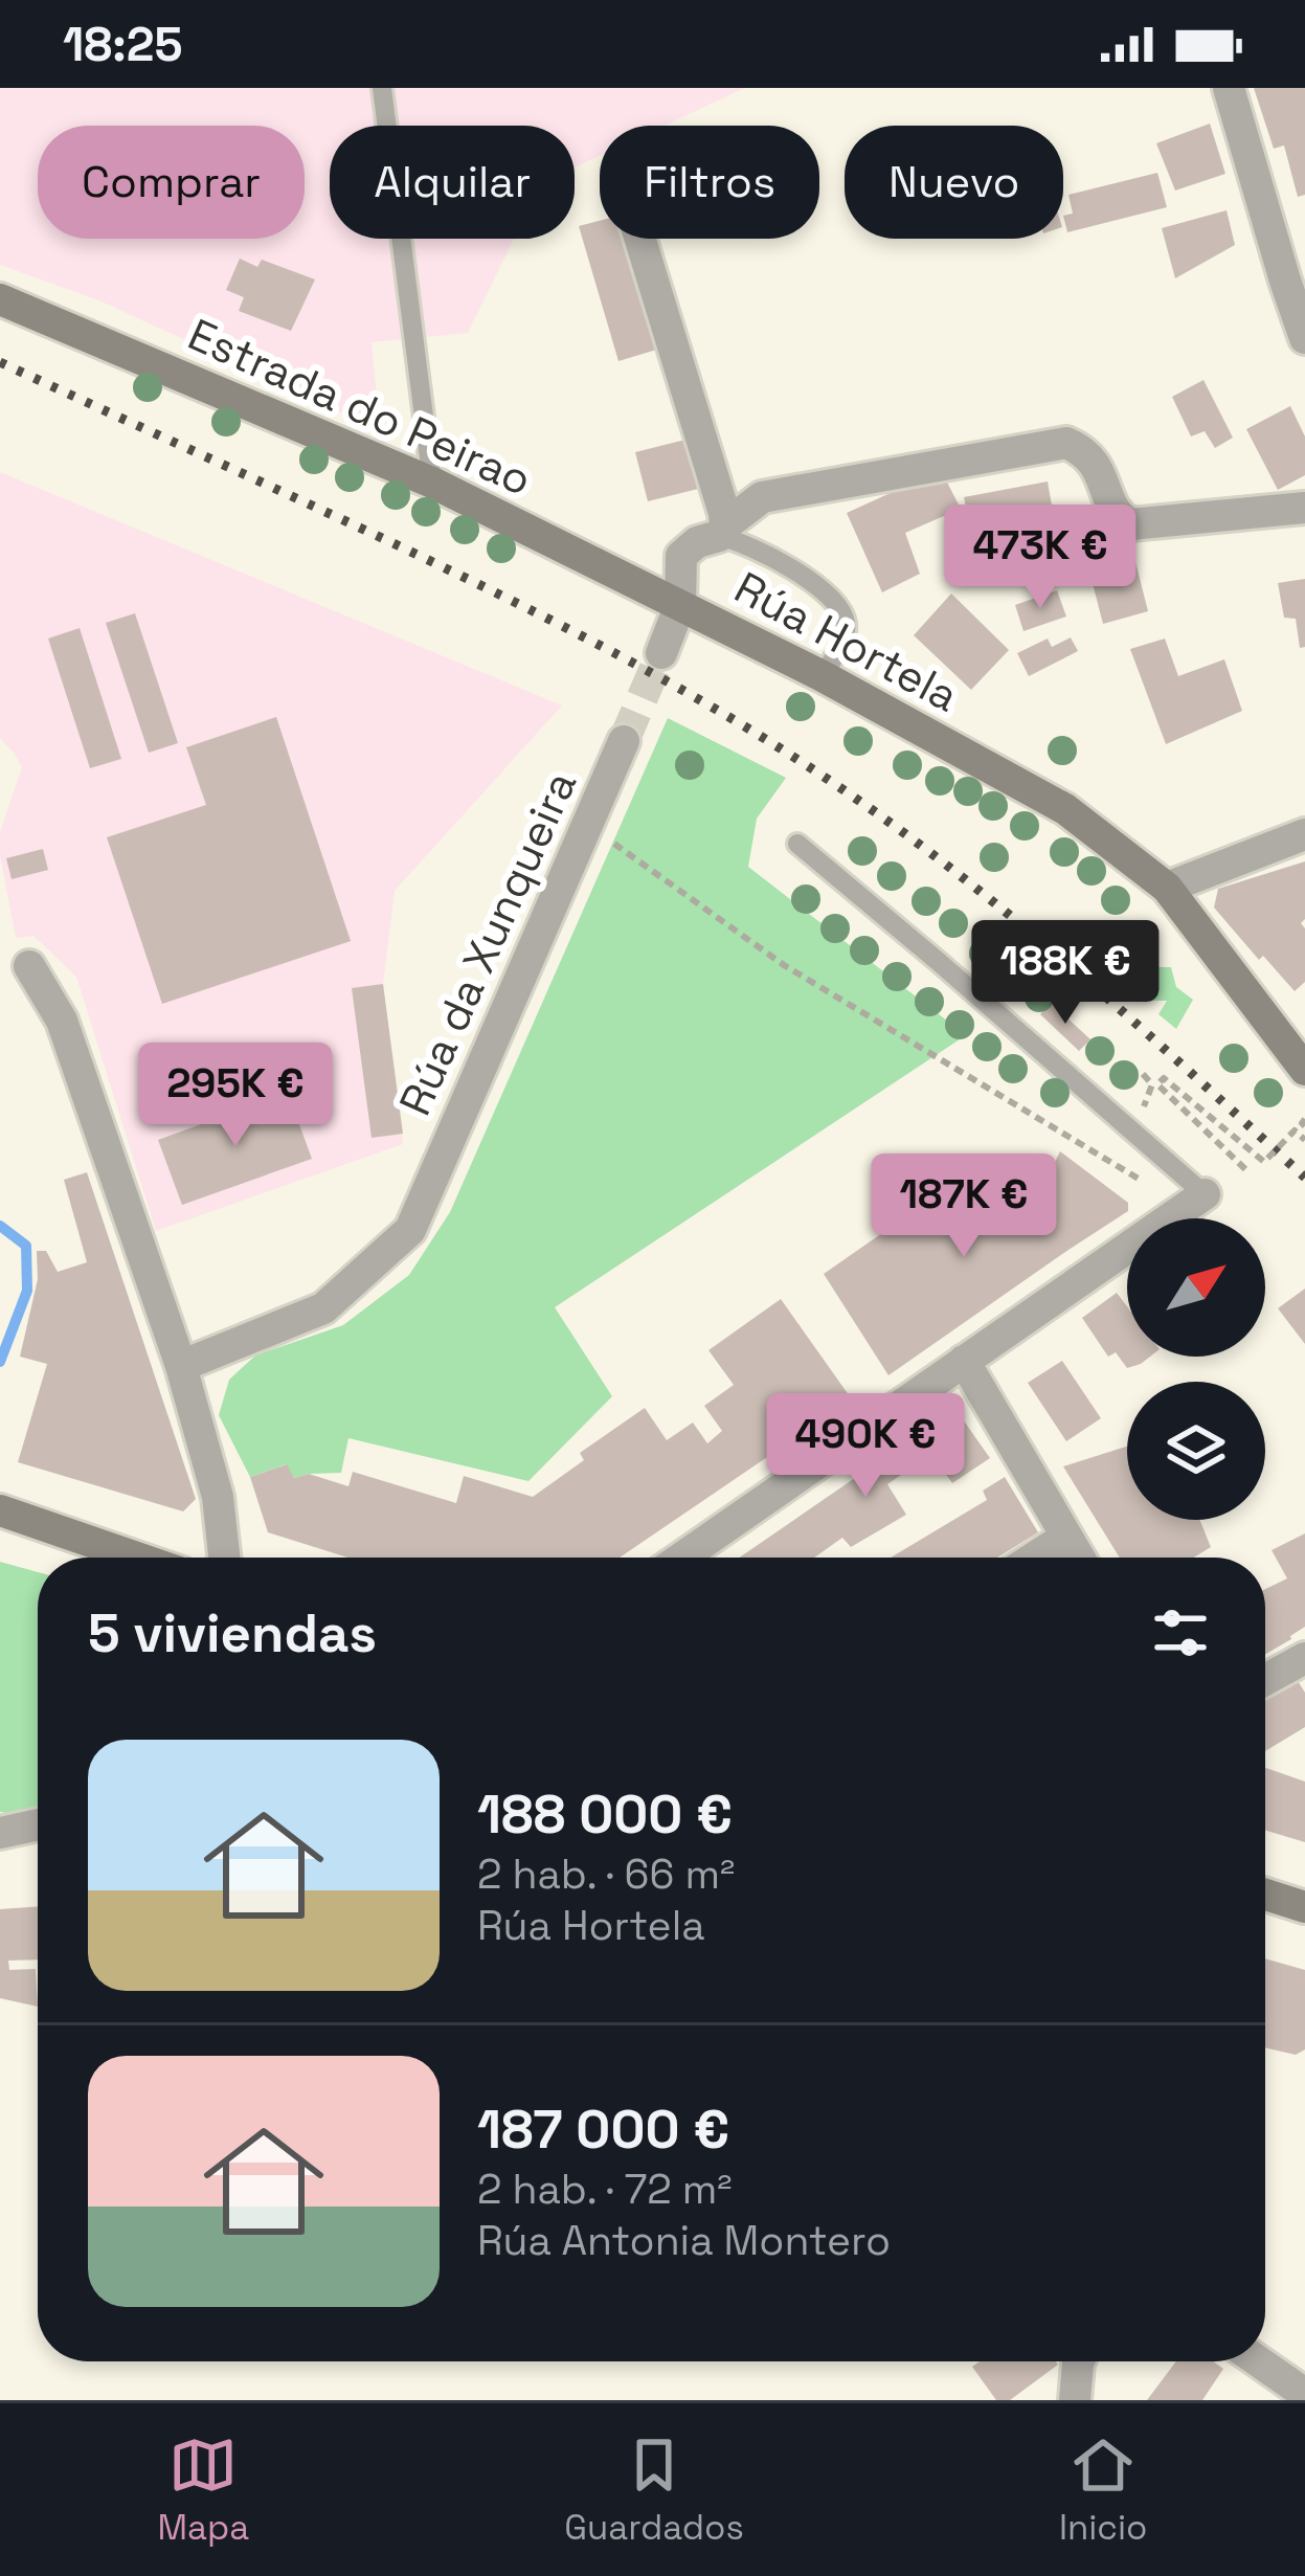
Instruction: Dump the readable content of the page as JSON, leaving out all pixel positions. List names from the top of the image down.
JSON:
{
  "streets": {
    "street": ["Estrada do Peirao", "Rúa Hortela", "Rúa da Xunqueira"]
  },
  "crossings": [
    ["Estrada do Peirao", "Rúa Hortela"]
  ],
  "north": "top right",
  "page": {
    "status": "18:25",
    "chip": [
      "Comprar",
      "Alquilar",
      "Filtros",
      "Nuevo"
    ],
    "price": [
      "473K €",
      "188K €",
      "295K €",
      "187K €",
      "490K €"
    ],
    "heading": "5 viviendas",
    "list": [
      {
        "name": "188 000 €",
        "note": "2 hab. · 66 m² · Rúa Hortela"
      },
      {
        "name": "187 000 €",
        "note": "2 hab. · 72 m² · Rúa Antonia Montero"
      }
    ],
    "tabs": ["Mapa", "Guardados", "Inicio"]
  }
}
